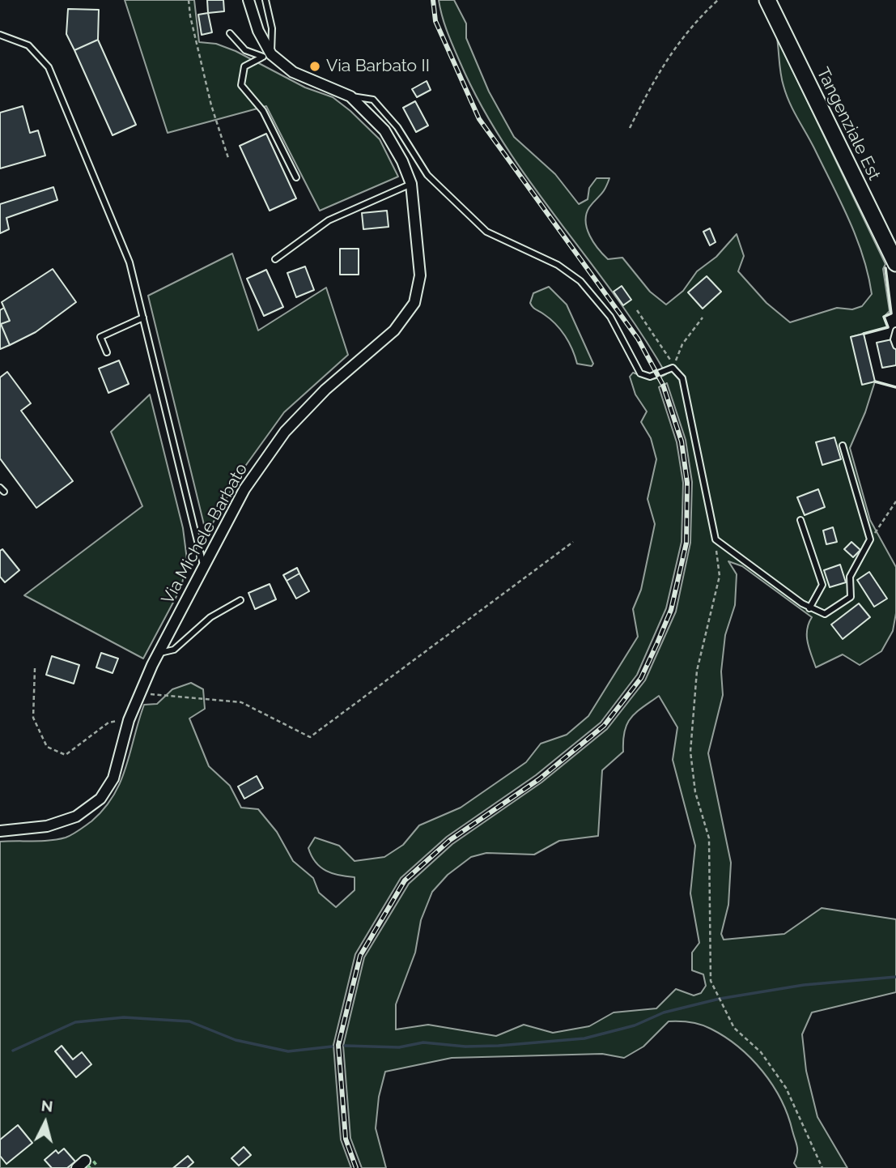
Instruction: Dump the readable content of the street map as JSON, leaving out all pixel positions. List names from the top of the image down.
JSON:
{
  "streets": {
    "main road": ["Tangenziale Est"],
    "street": ["Via Michele Barbato"]
  },
  "places": ["Via Barbato II"],
  "north": "top"
}
